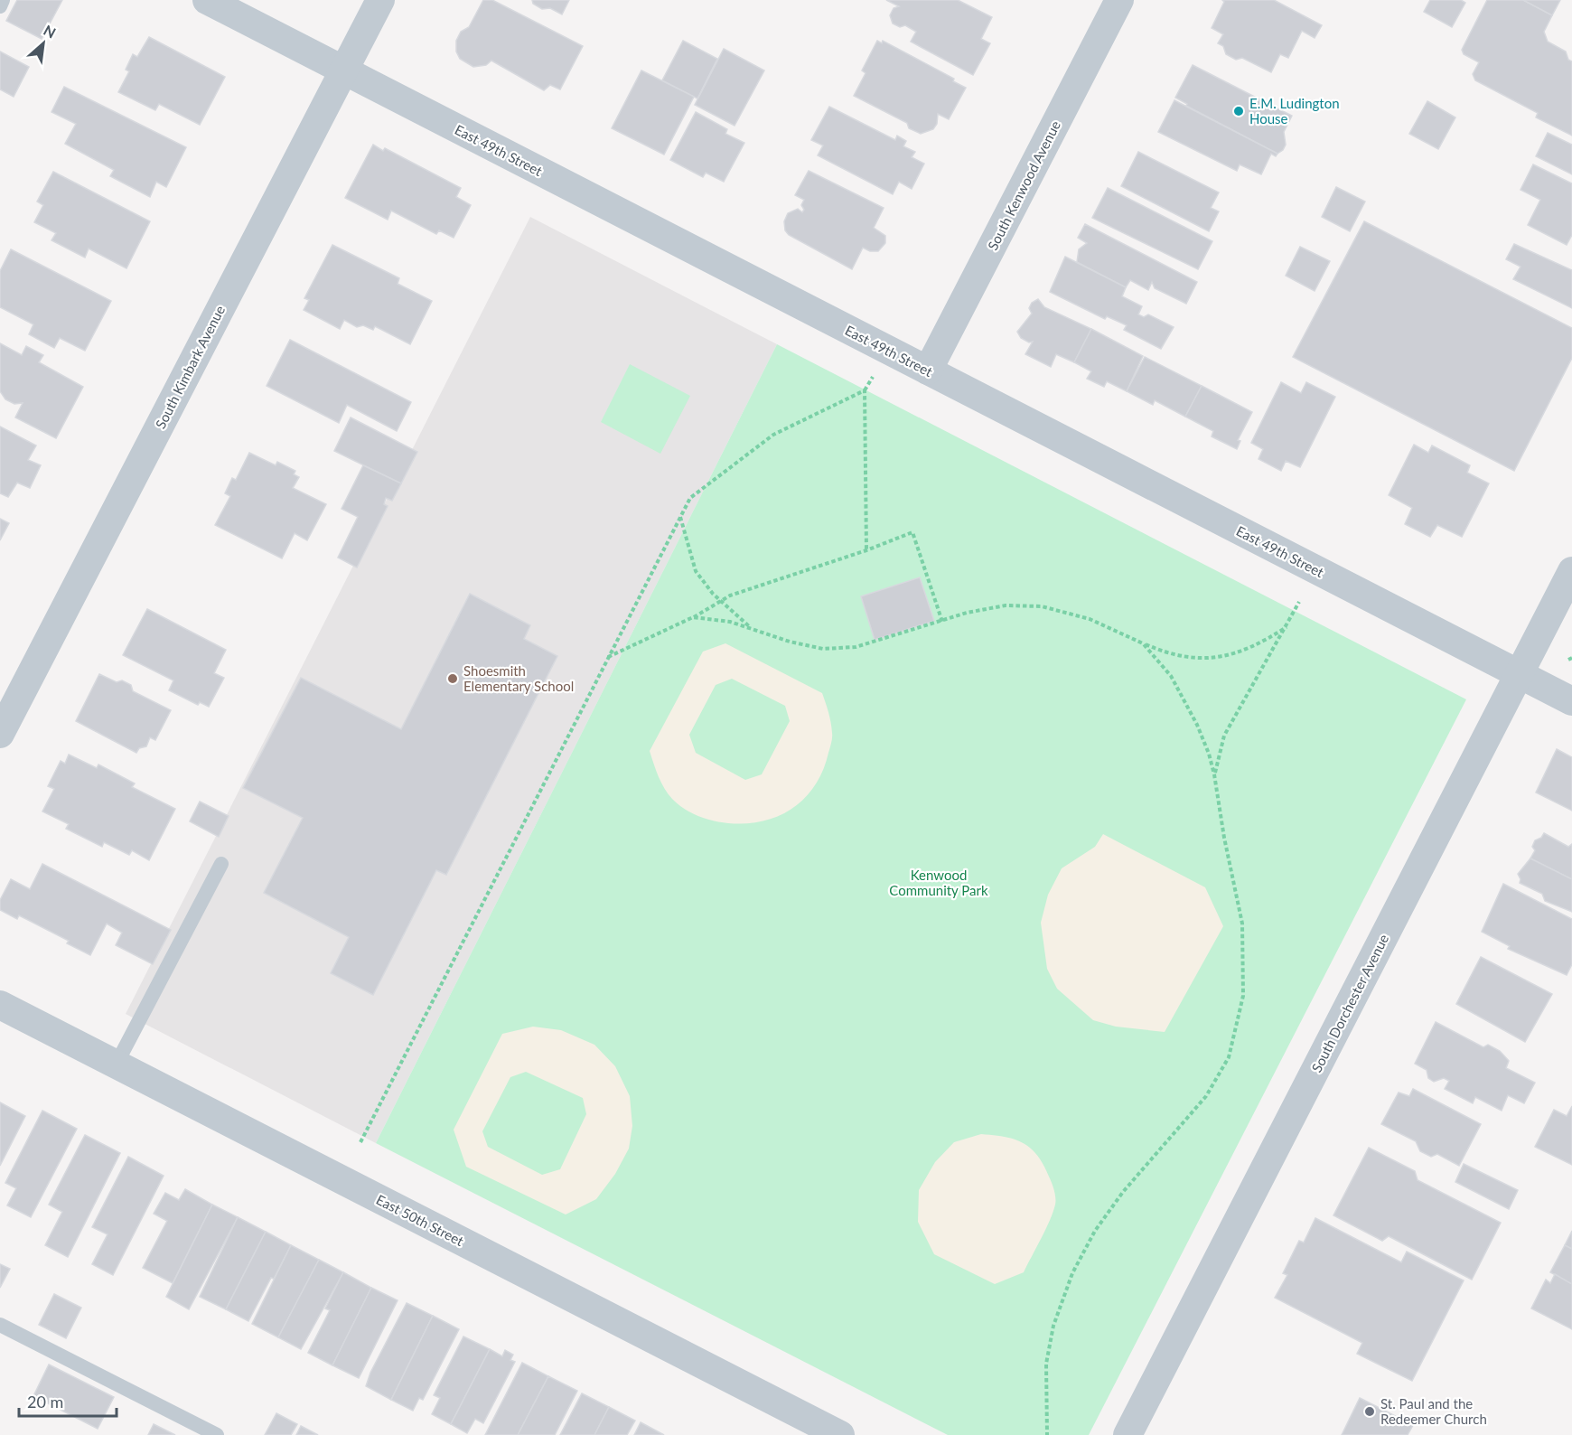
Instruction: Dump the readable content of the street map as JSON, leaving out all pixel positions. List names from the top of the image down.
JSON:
{
  "streets": {
    "street": [
      "East 49th Street",
      "South Kenwood Avenue",
      "South Kimbark Avenue",
      "South Dorchester Avenue",
      "East 50th Street"
    ]
  },
  "crossings": [
    ["East 49th Street", "South Kenwood Avenue"],
    ["East 49th Street", "South Kimbark Avenue"],
    ["East 49th Street", "South Dorchester Avenue"]
  ],
  "parks": ["Kenwood Community Park"],
  "places": ["E.M. Ludington House", "Shoesmith Elementary School", "St. Paul and the Redeemer Church"],
  "scale_bar": "20 m",
  "north": "top right"
}
